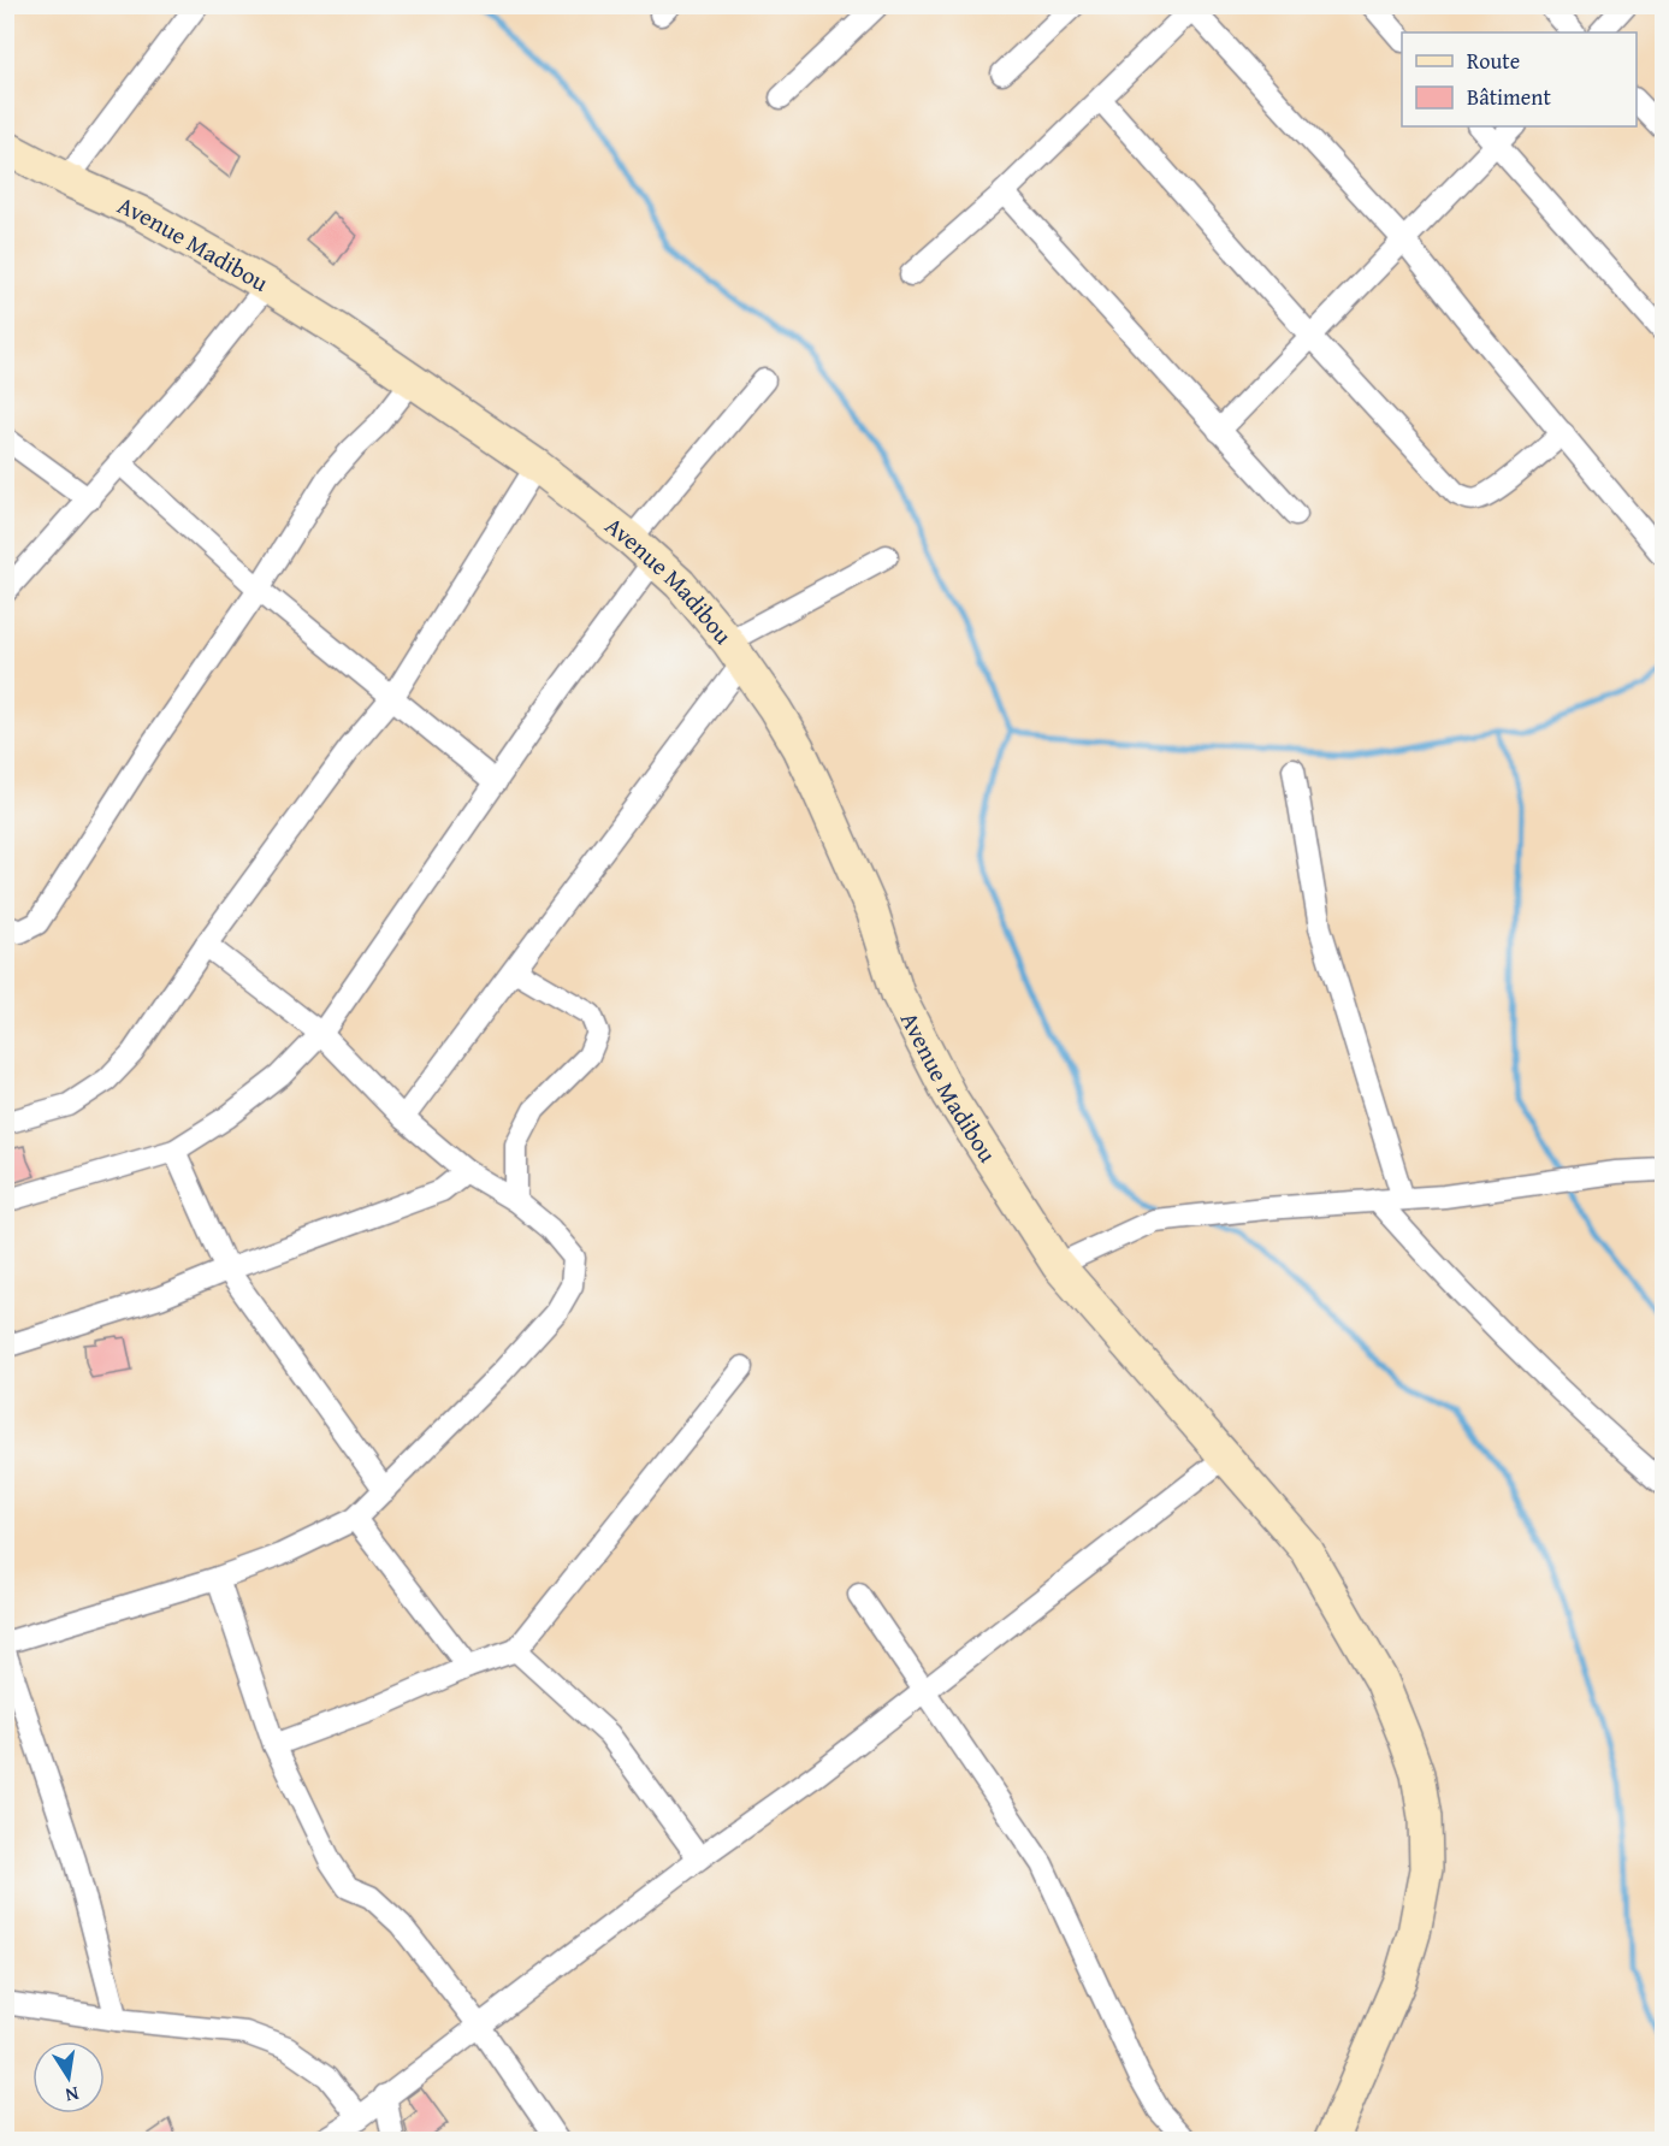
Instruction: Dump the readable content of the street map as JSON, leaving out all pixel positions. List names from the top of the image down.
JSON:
{
  "streets": {
    "street": ["Avenue Madibou"]
  },
  "legend": ["Route", "Bâtiment"],
  "north": "bottom"
}
